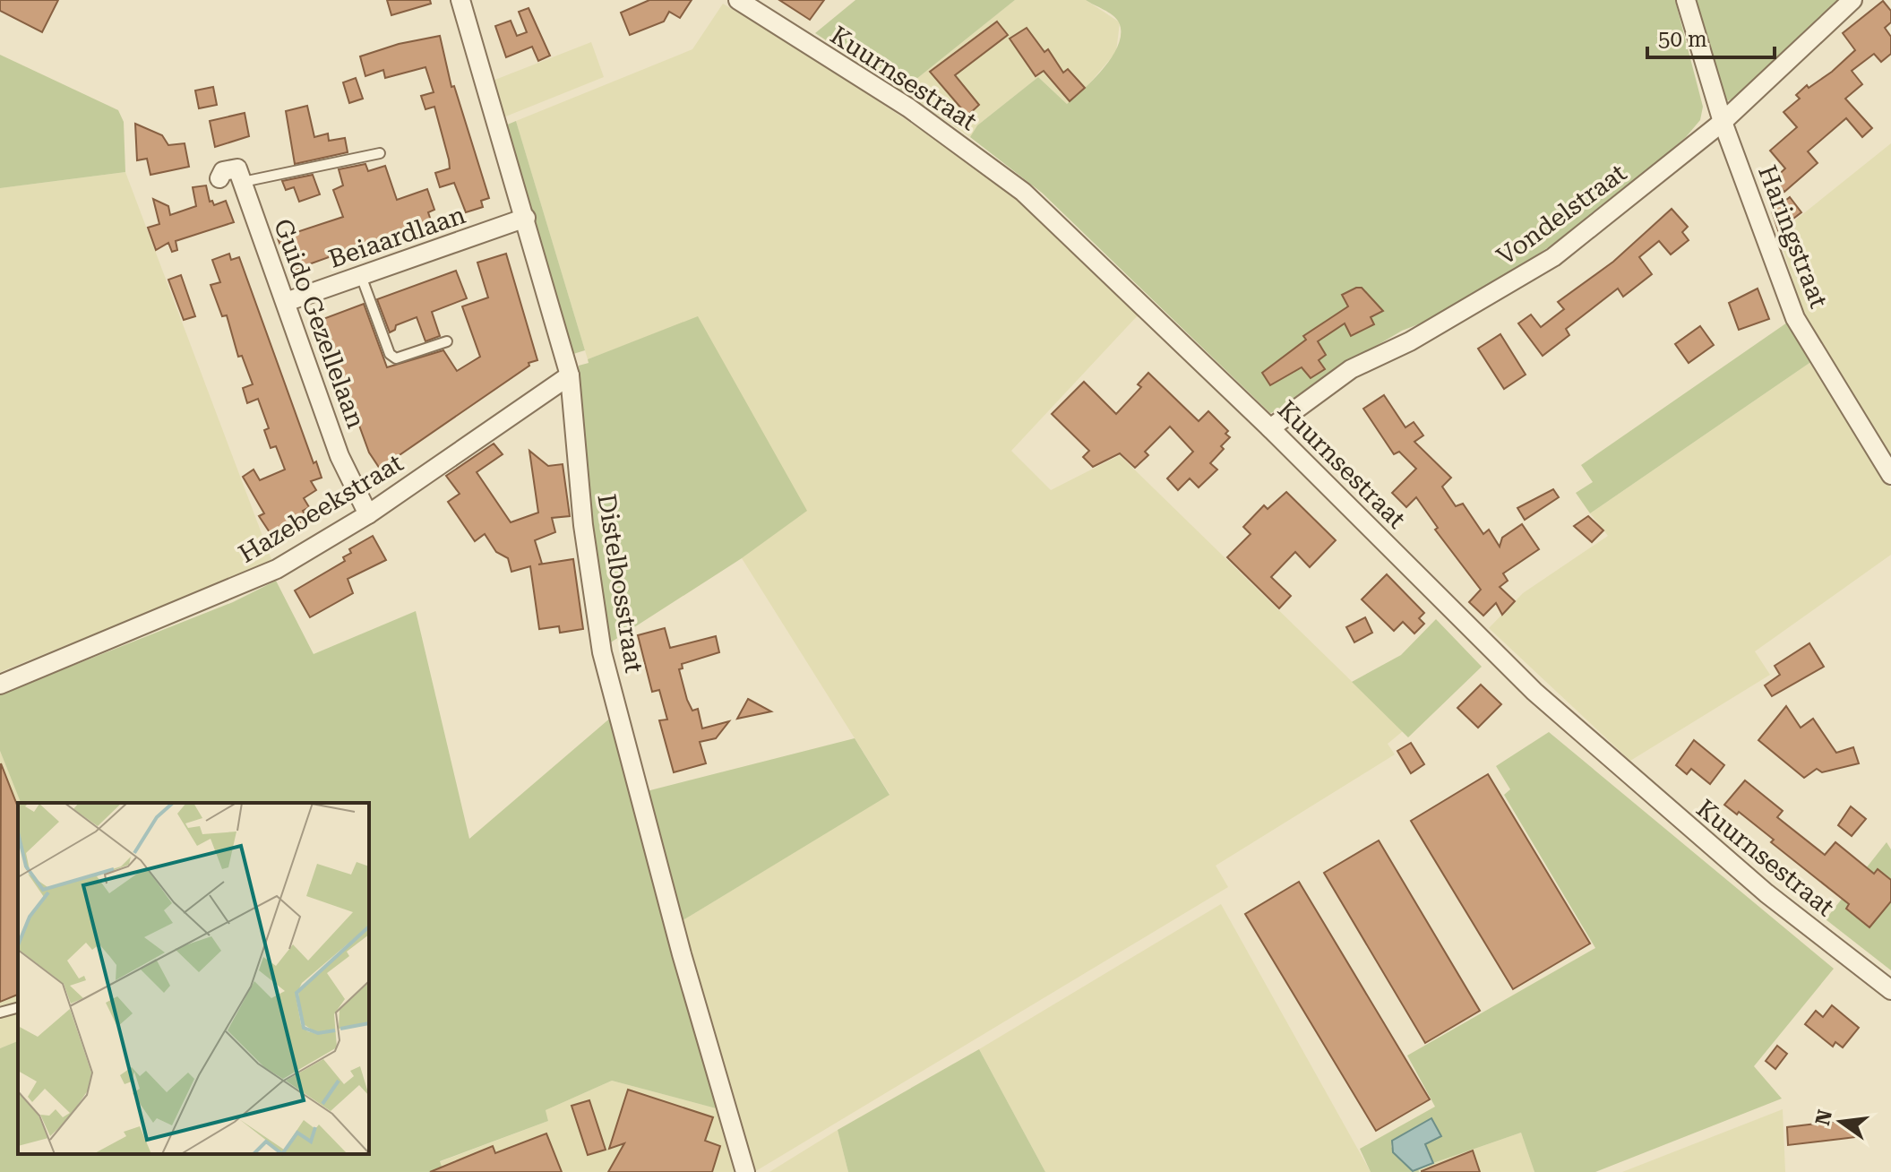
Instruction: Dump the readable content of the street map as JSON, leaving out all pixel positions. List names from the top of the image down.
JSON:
{
  "streets": {
    "street": [
      "Kuurnsestraat",
      "Vondelstraat",
      "Beiaardlaan",
      "Haringstraat",
      "Guido Gezellelaan",
      "Hazebeekstraat",
      "Distelbosstraat"
    ]
  },
  "crossings": [
    ["Kuurnsestraat", "Vondelstraat"],
    ["Vondelstraat", "Haringstraat"],
    ["Beiaardlaan", "Guido Gezellelaan"],
    ["Beiaardlaan", "Distelbosstraat"],
    ["Guido Gezellelaan", "Hazebeekstraat"],
    ["Hazebeekstraat", "Distelbosstraat"]
  ],
  "scale_bar": "50 m",
  "north": "left"
}
